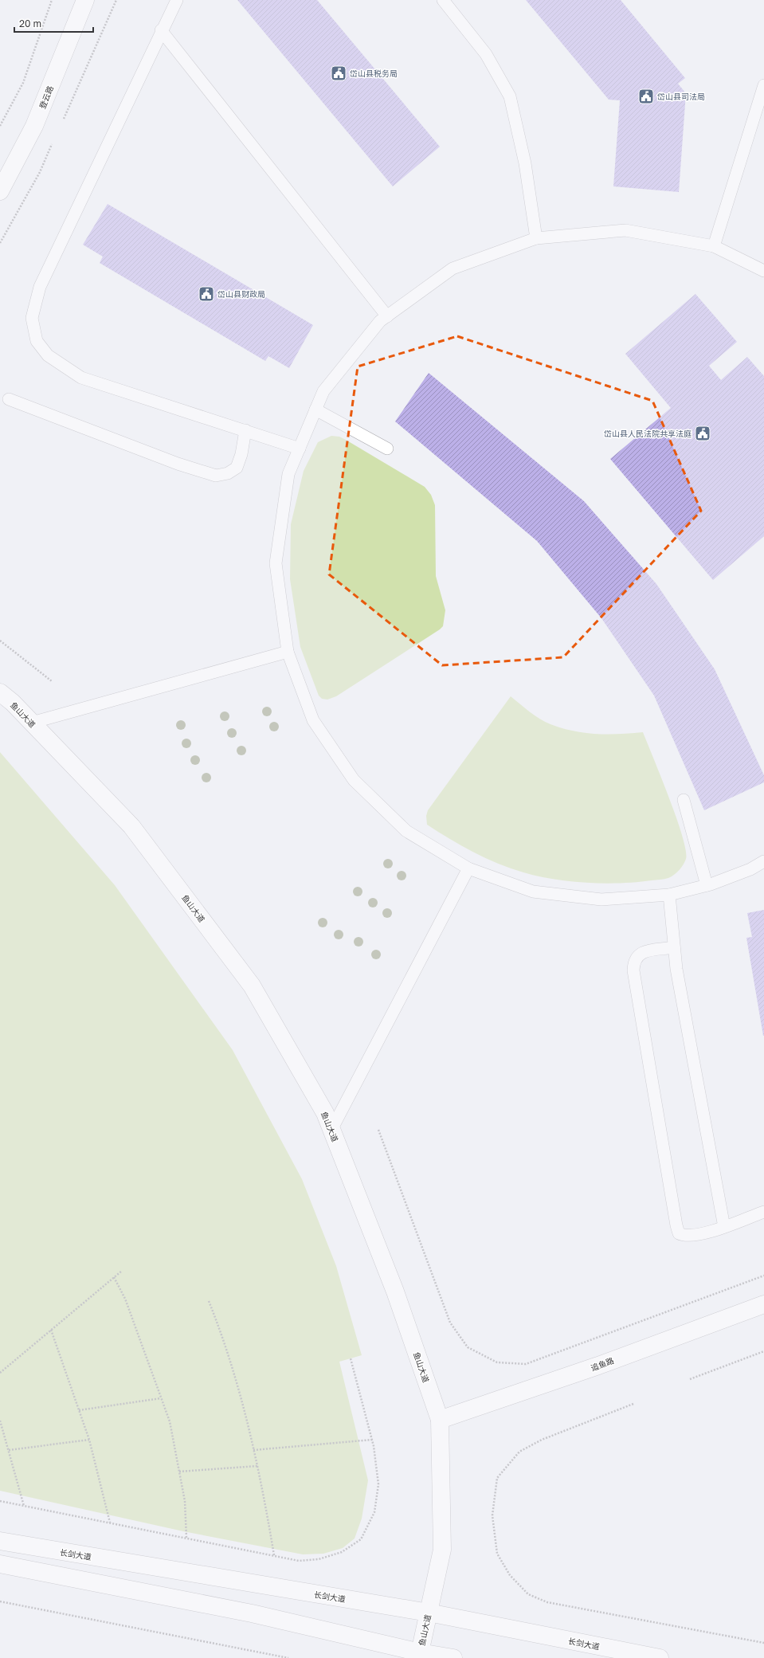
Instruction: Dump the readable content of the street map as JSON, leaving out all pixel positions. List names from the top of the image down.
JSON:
{
  "streets": {
    "main road": [
      "登云路",
      "鱼山大道",
      "追鱼路",
      "长剑大道"
    ]
  },
  "crossings": [
    ["鱼山大道", "追鱼路"],
    ["鱼山大道", "长剑大道"]
  ],
  "places": {
    "public building": [
      "岱山县税务局",
      "岱山县司法局",
      "岱山县财政局",
      "岱山县人民法院共享法庭"
    ]
  },
  "scale_bar": "20 m"
}
